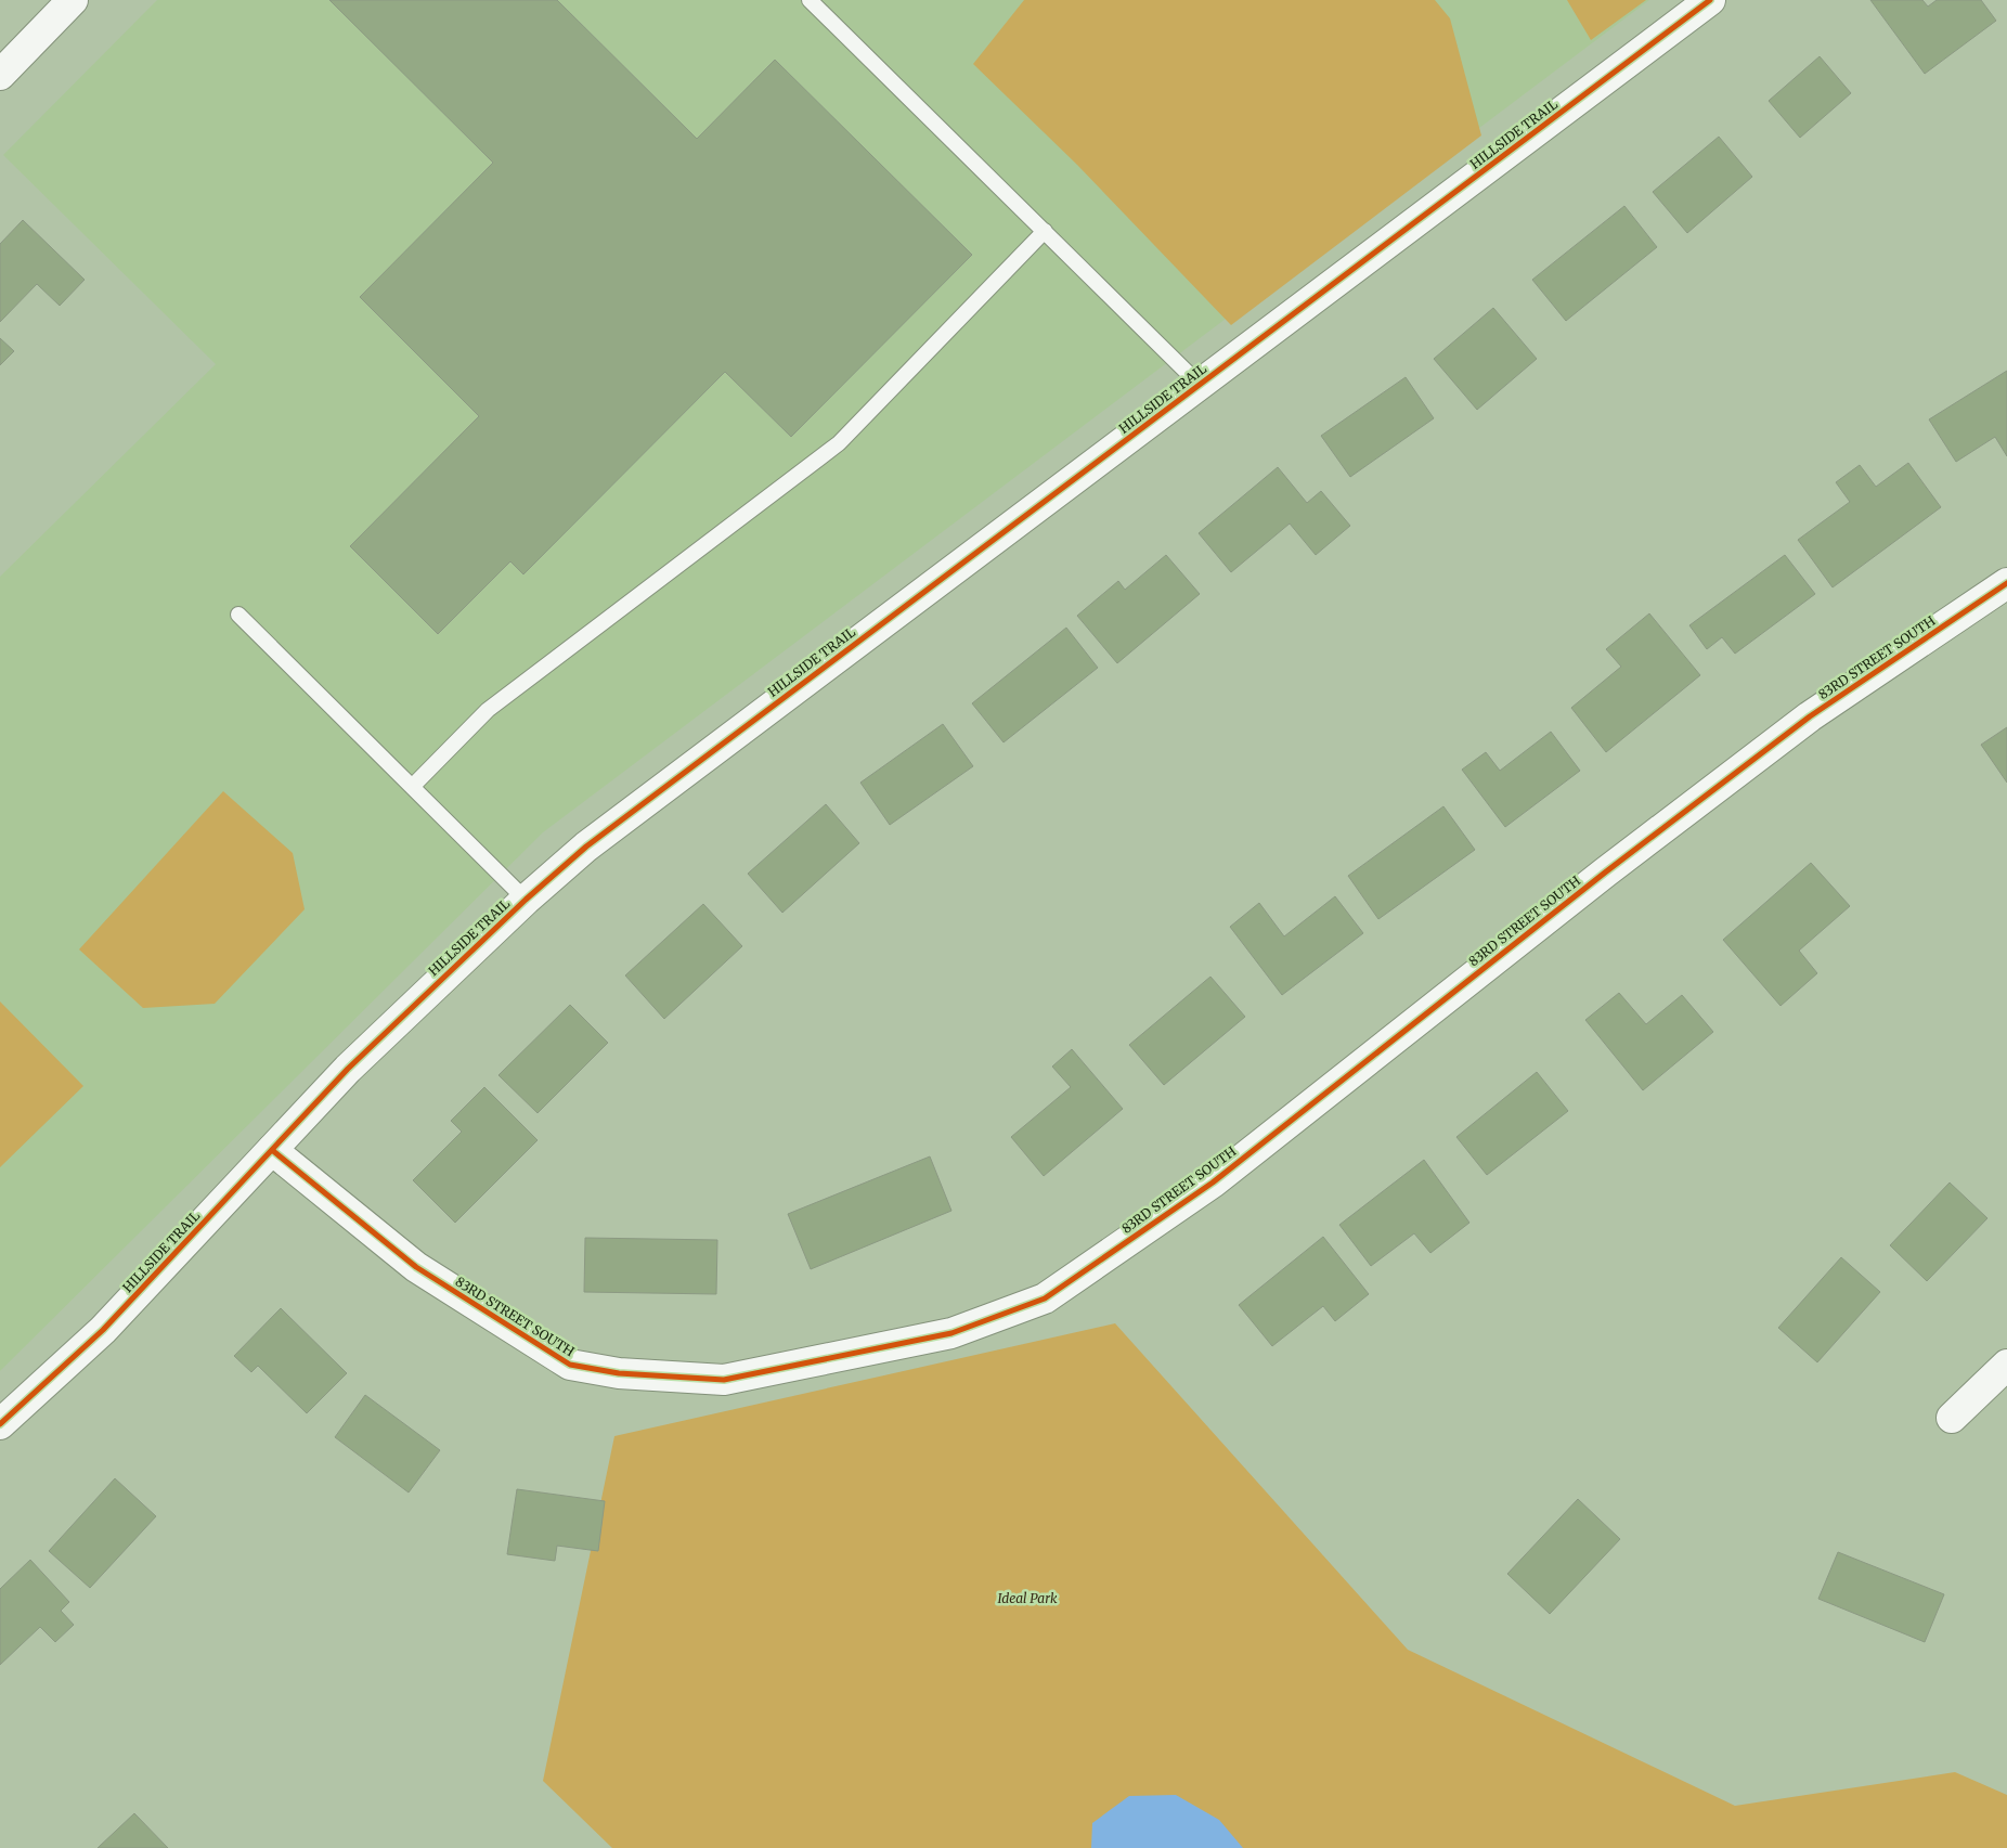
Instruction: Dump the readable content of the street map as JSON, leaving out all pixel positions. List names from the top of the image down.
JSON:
{
  "streets": {
    "street": ["HILLSIDE TRAIL", "83RD STREET SOUTH"]
  },
  "crossings": [
    ["HILLSIDE TRAIL", "83RD STREET SOUTH"]
  ],
  "parks": ["Ideal Park"]
}
